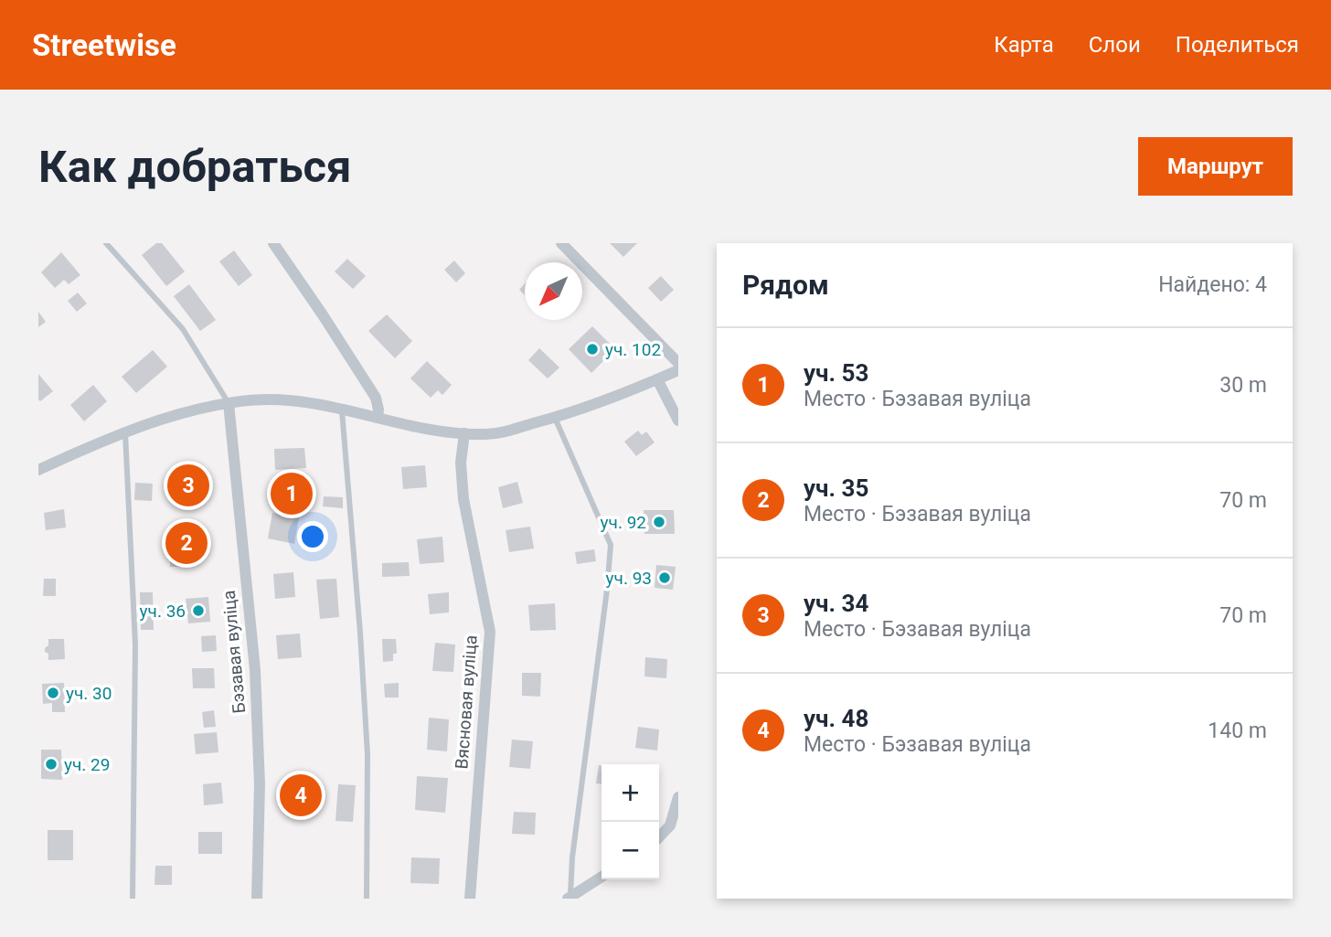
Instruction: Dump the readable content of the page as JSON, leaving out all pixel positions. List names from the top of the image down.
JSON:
{
  "streets": {
    "street": ["Бэзавая вуліца", "Вясновая вуліца"]
  },
  "places": [
    "уч. 102",
    "уч. 92",
    "уч. 93",
    "уч. 36",
    "уч. 30",
    "уч. 29"
  ],
  "north": "bottom left",
  "page": {
    "header": "Streetwise",
    "nav": ["Карта", "Слои", "Поделиться"],
    "buttons": "Маршрут",
    "title": "Как добраться",
    "heading": ["Рядом", "Найдено: 4"],
    "list": [
      {
        "mark": "1",
        "name": "уч. 53",
        "note": "Место · Бэзавая вуліца",
        "value": "30 m"
      },
      {
        "mark": "2",
        "name": "уч. 35",
        "note": "Место · Бэзавая вуліца",
        "value": "70 m"
      },
      {
        "mark": "3",
        "name": "уч. 34",
        "note": "Место · Бэзавая вуліца",
        "value": "70 m"
      },
      {
        "mark": "4",
        "name": "уч. 48",
        "note": "Место · Бэзавая вуліца",
        "value": "140 m"
      }
    ],
    "pins": [
      "3",
      "1",
      "2",
      "4"
    ],
    "map_buttons": ["+", "−"]
  }
}
